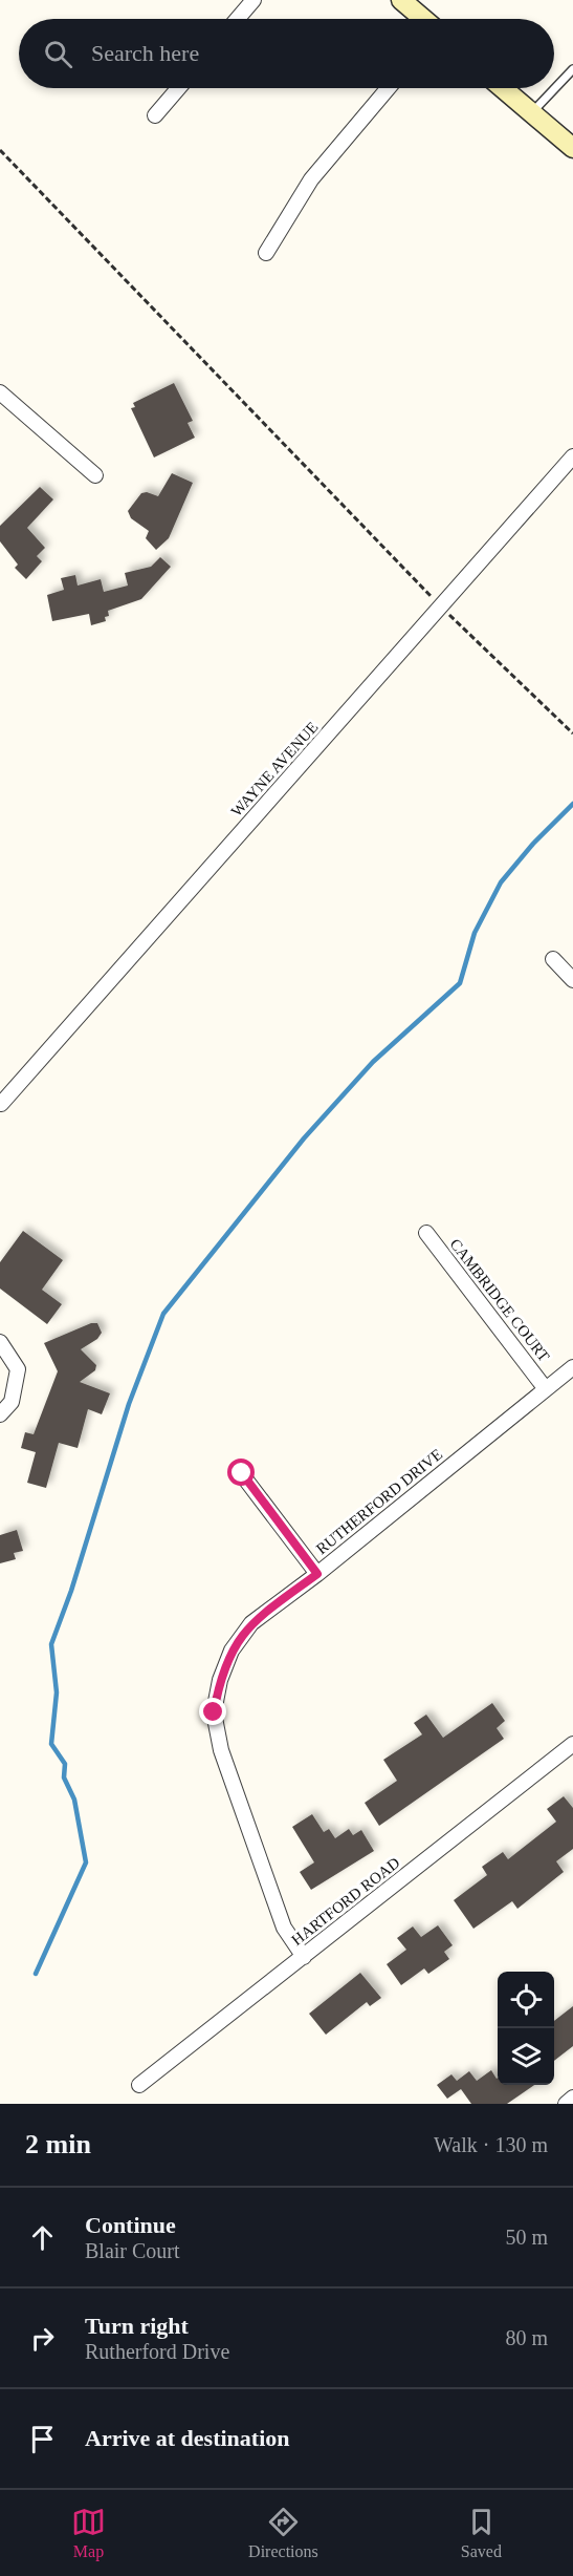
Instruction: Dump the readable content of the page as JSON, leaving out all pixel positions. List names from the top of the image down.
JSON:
{
  "streets": {
    "street": [
      "WAYNE AVENUE",
      "CAMBRIDGE COURT",
      "RUTHERFORD DRIVE",
      "HARTFORD ROAD"
    ]
  },
  "crossings": [
    ["CAMBRIDGE COURT", "RUTHERFORD DRIVE"],
    ["RUTHERFORD DRIVE", "HARTFORD ROAD"]
  ],
  "page": {
    "search": "Search here",
    "heading": ["2 min", "Walk · 130 m"],
    "list": [
      ["Continue", "Blair Court", "50 m"],
      ["Turn right", "Rutherford Drive", "80 m"],
      "Arrive at destination"
    ],
    "nav": ["Map", "Directions", "Saved"]
  }
}
